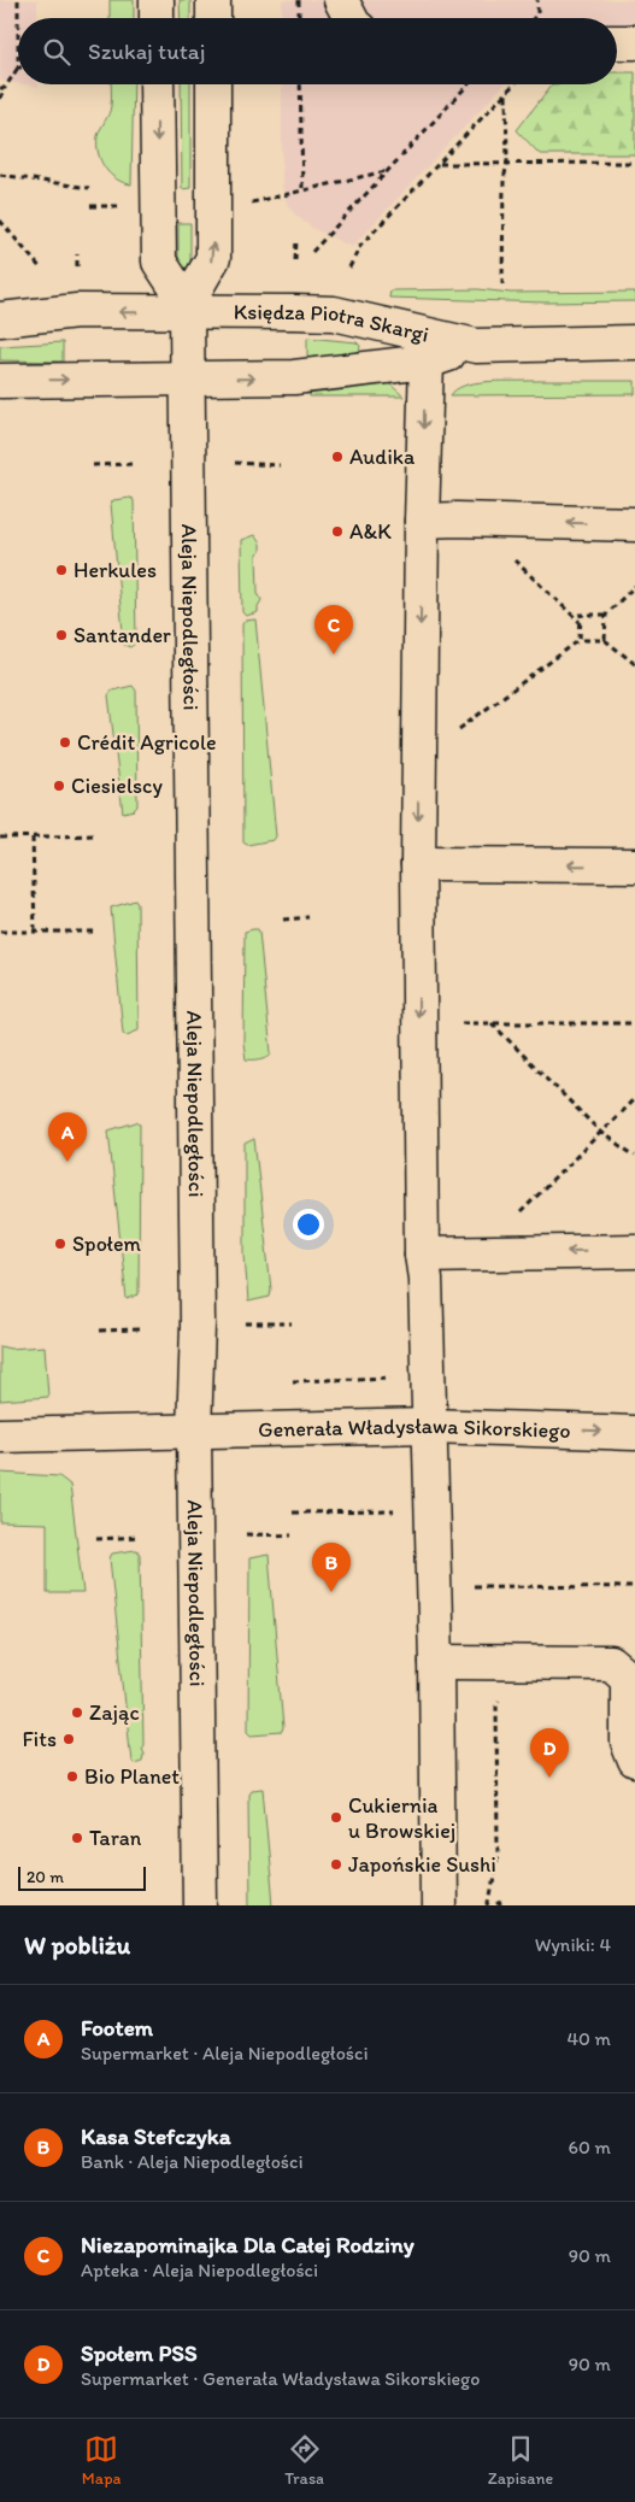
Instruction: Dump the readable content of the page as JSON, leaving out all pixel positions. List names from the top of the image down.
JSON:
{
  "streets": {
    "street": ["Księdza Piotra Skargi", "Aleja Niepodległości", "Generała Władysława Sikorskiego"]
  },
  "crossings": [
    ["Księdza Piotra Skargi", "Aleja Niepodległości"],
    ["Aleja Niepodległości", "Generała Władysława Sikorskiego"]
  ],
  "places": [
    "Audika",
    "A&K",
    "Herkules",
    "Santander",
    "Crédit Agricole",
    "Ciesielscy",
    "Społem",
    "Zając",
    "Fits",
    "Bio Planet",
    "Cukiernia u Browskiej",
    "Taran",
    "Japońskie Sushi"
  ],
  "scale_bar": "20 m",
  "page": {
    "search": "Szukaj tutaj",
    "pins": [
      "C",
      "A",
      "B",
      "D"
    ],
    "scale": "20 m",
    "heading": ["W pobliżu", "Wyniki: 4"],
    "list": [
      {
        "mark": "A",
        "name": "Footem",
        "note": "Supermarket · Aleja Niepodległości",
        "value": "40 m"
      },
      {
        "mark": "B",
        "name": "Kasa Stefczyka",
        "note": "Bank · Aleja Niepodległości",
        "value": "60 m"
      },
      {
        "mark": "C",
        "name": "Niezapominajka Dla Całej Rodziny",
        "note": "Apteka · Aleja Niepodległości",
        "value": "90 m"
      },
      {
        "mark": "D",
        "name": "Społem PSS",
        "note": "Supermarket · Generała Władysława Sikorskiego",
        "value": "90 m"
      }
    ],
    "nav": ["Mapa", "Trasa", "Zapisane"]
  }
}
